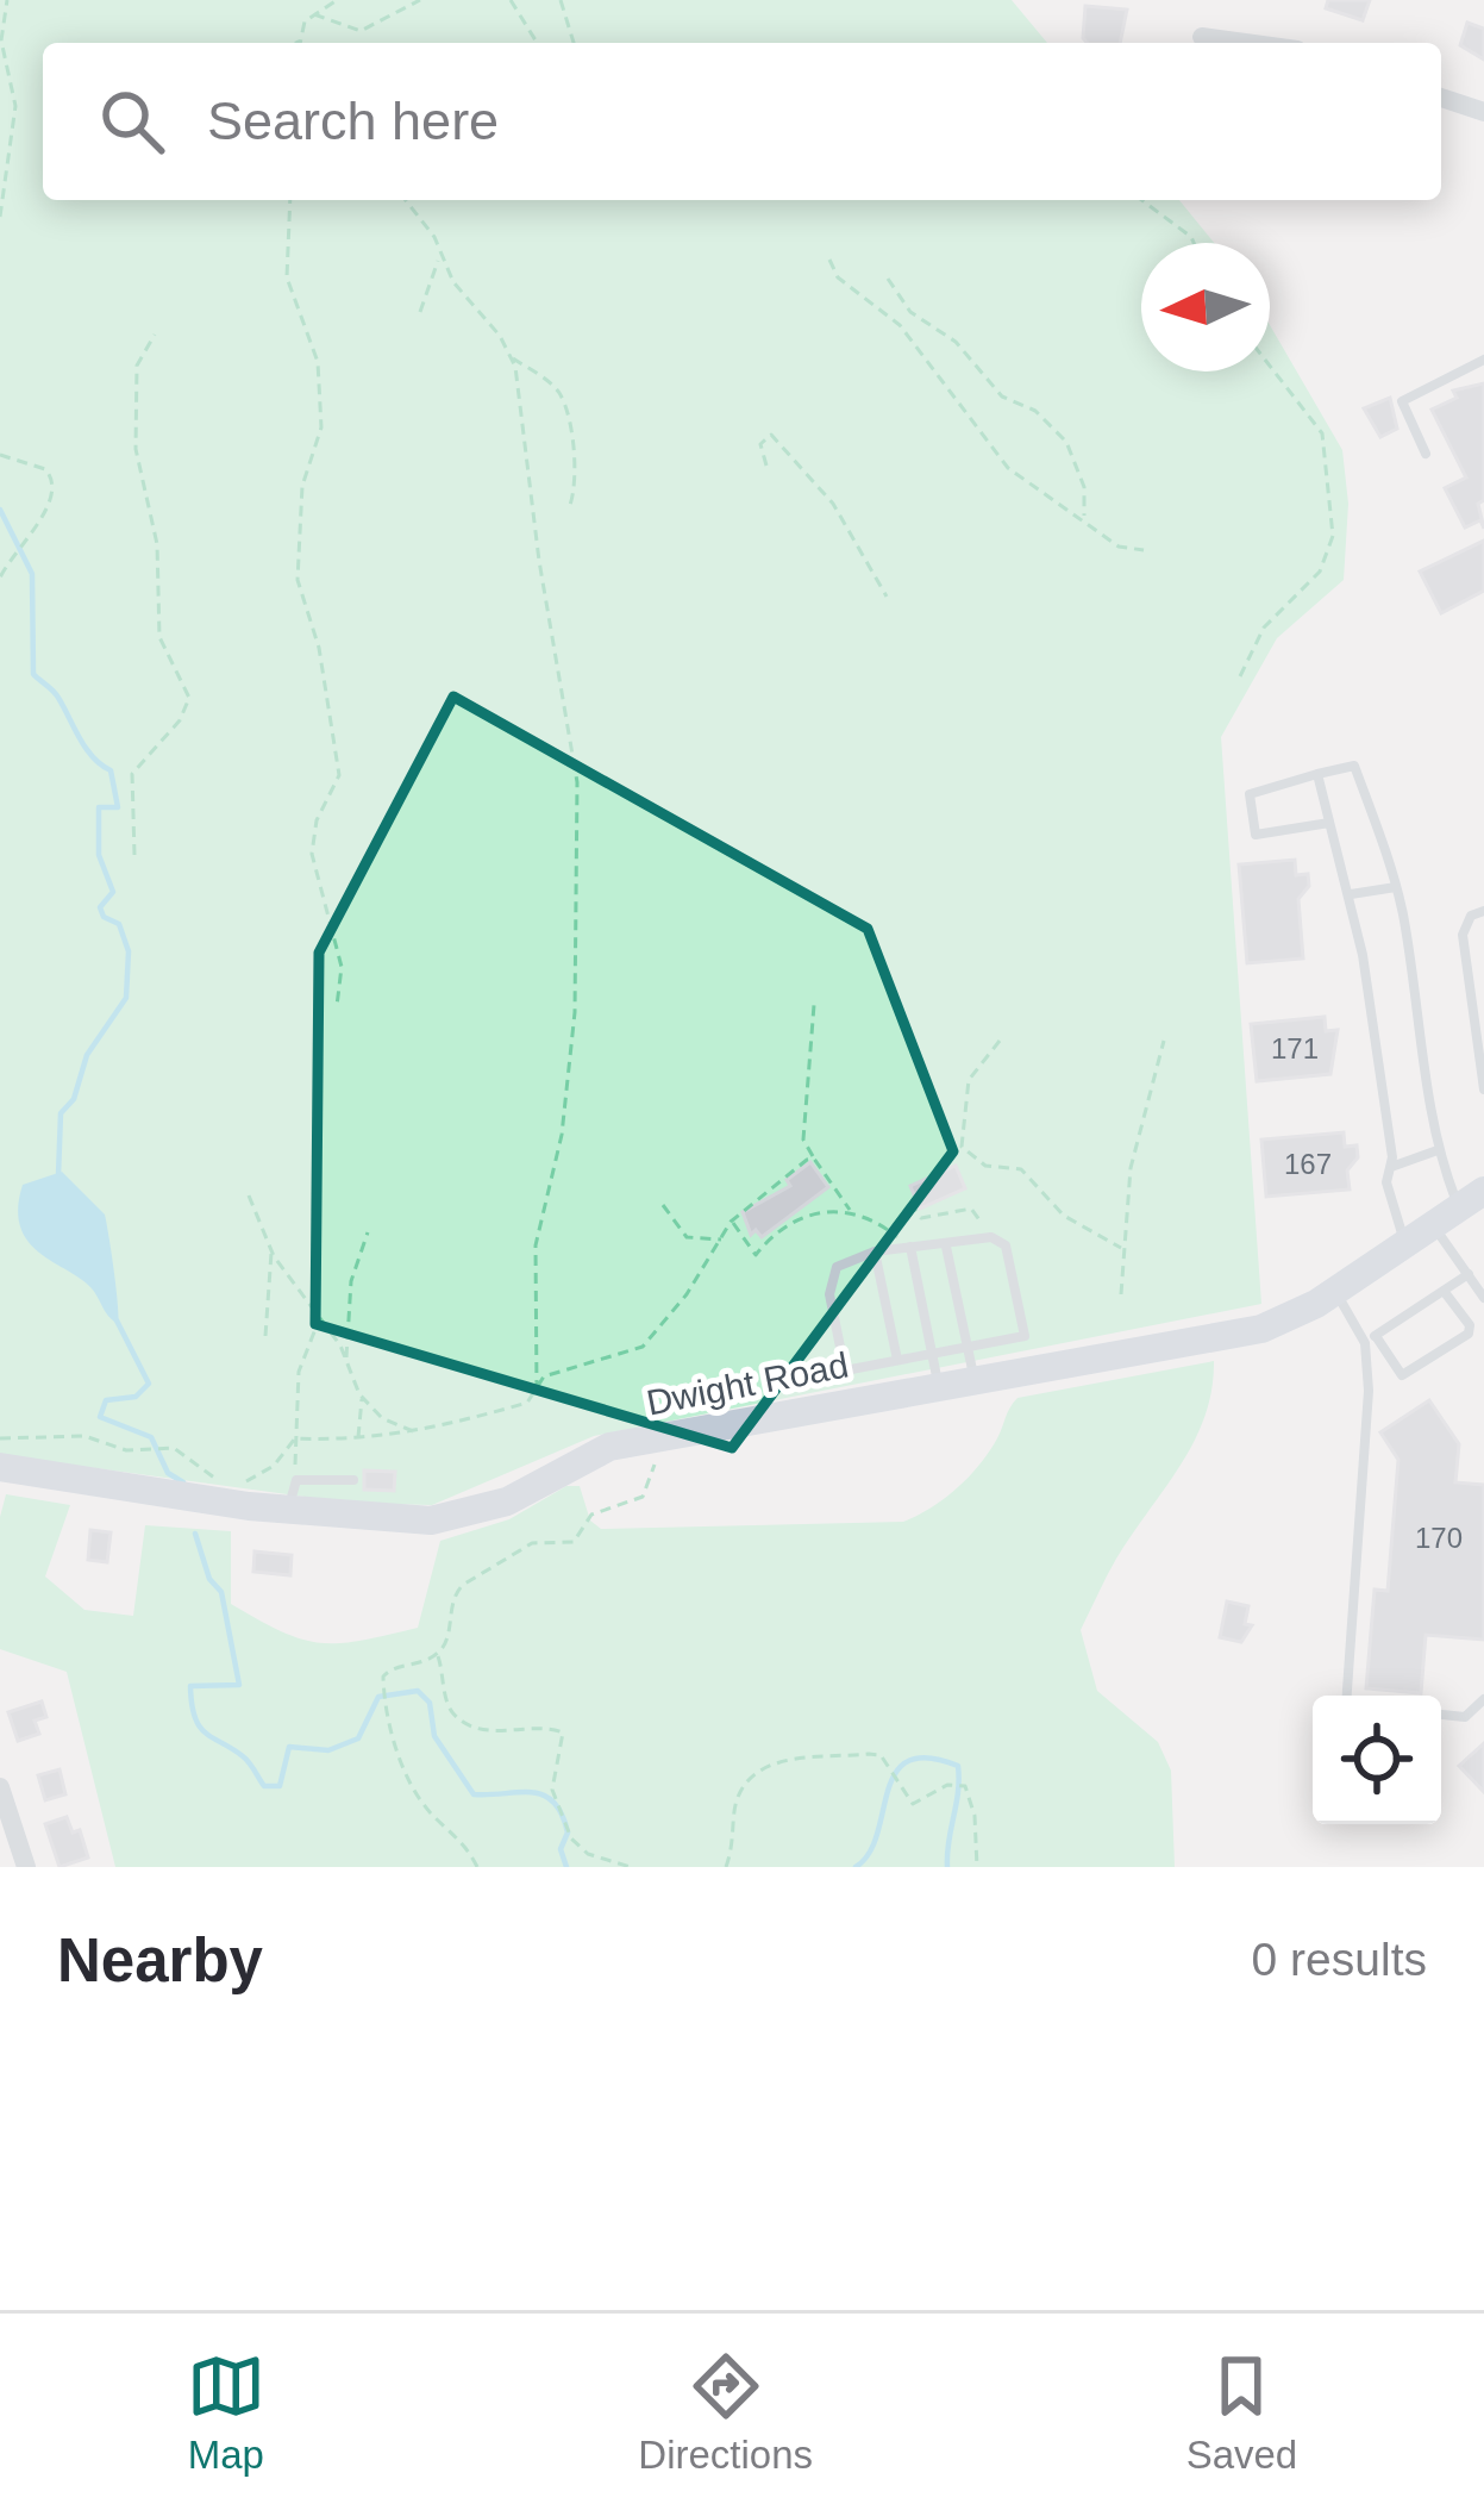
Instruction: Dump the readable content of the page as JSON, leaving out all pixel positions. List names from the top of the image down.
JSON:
{
  "streets": {
    "main road": ["Dwight Road"]
  },
  "house_numbers": ["171", "167", "170"],
  "north": "left",
  "page": {
    "search": "Search here",
    "heading": ["Nearby", "0 results"],
    "nav": ["Map", "Directions", "Saved"]
  }
}
